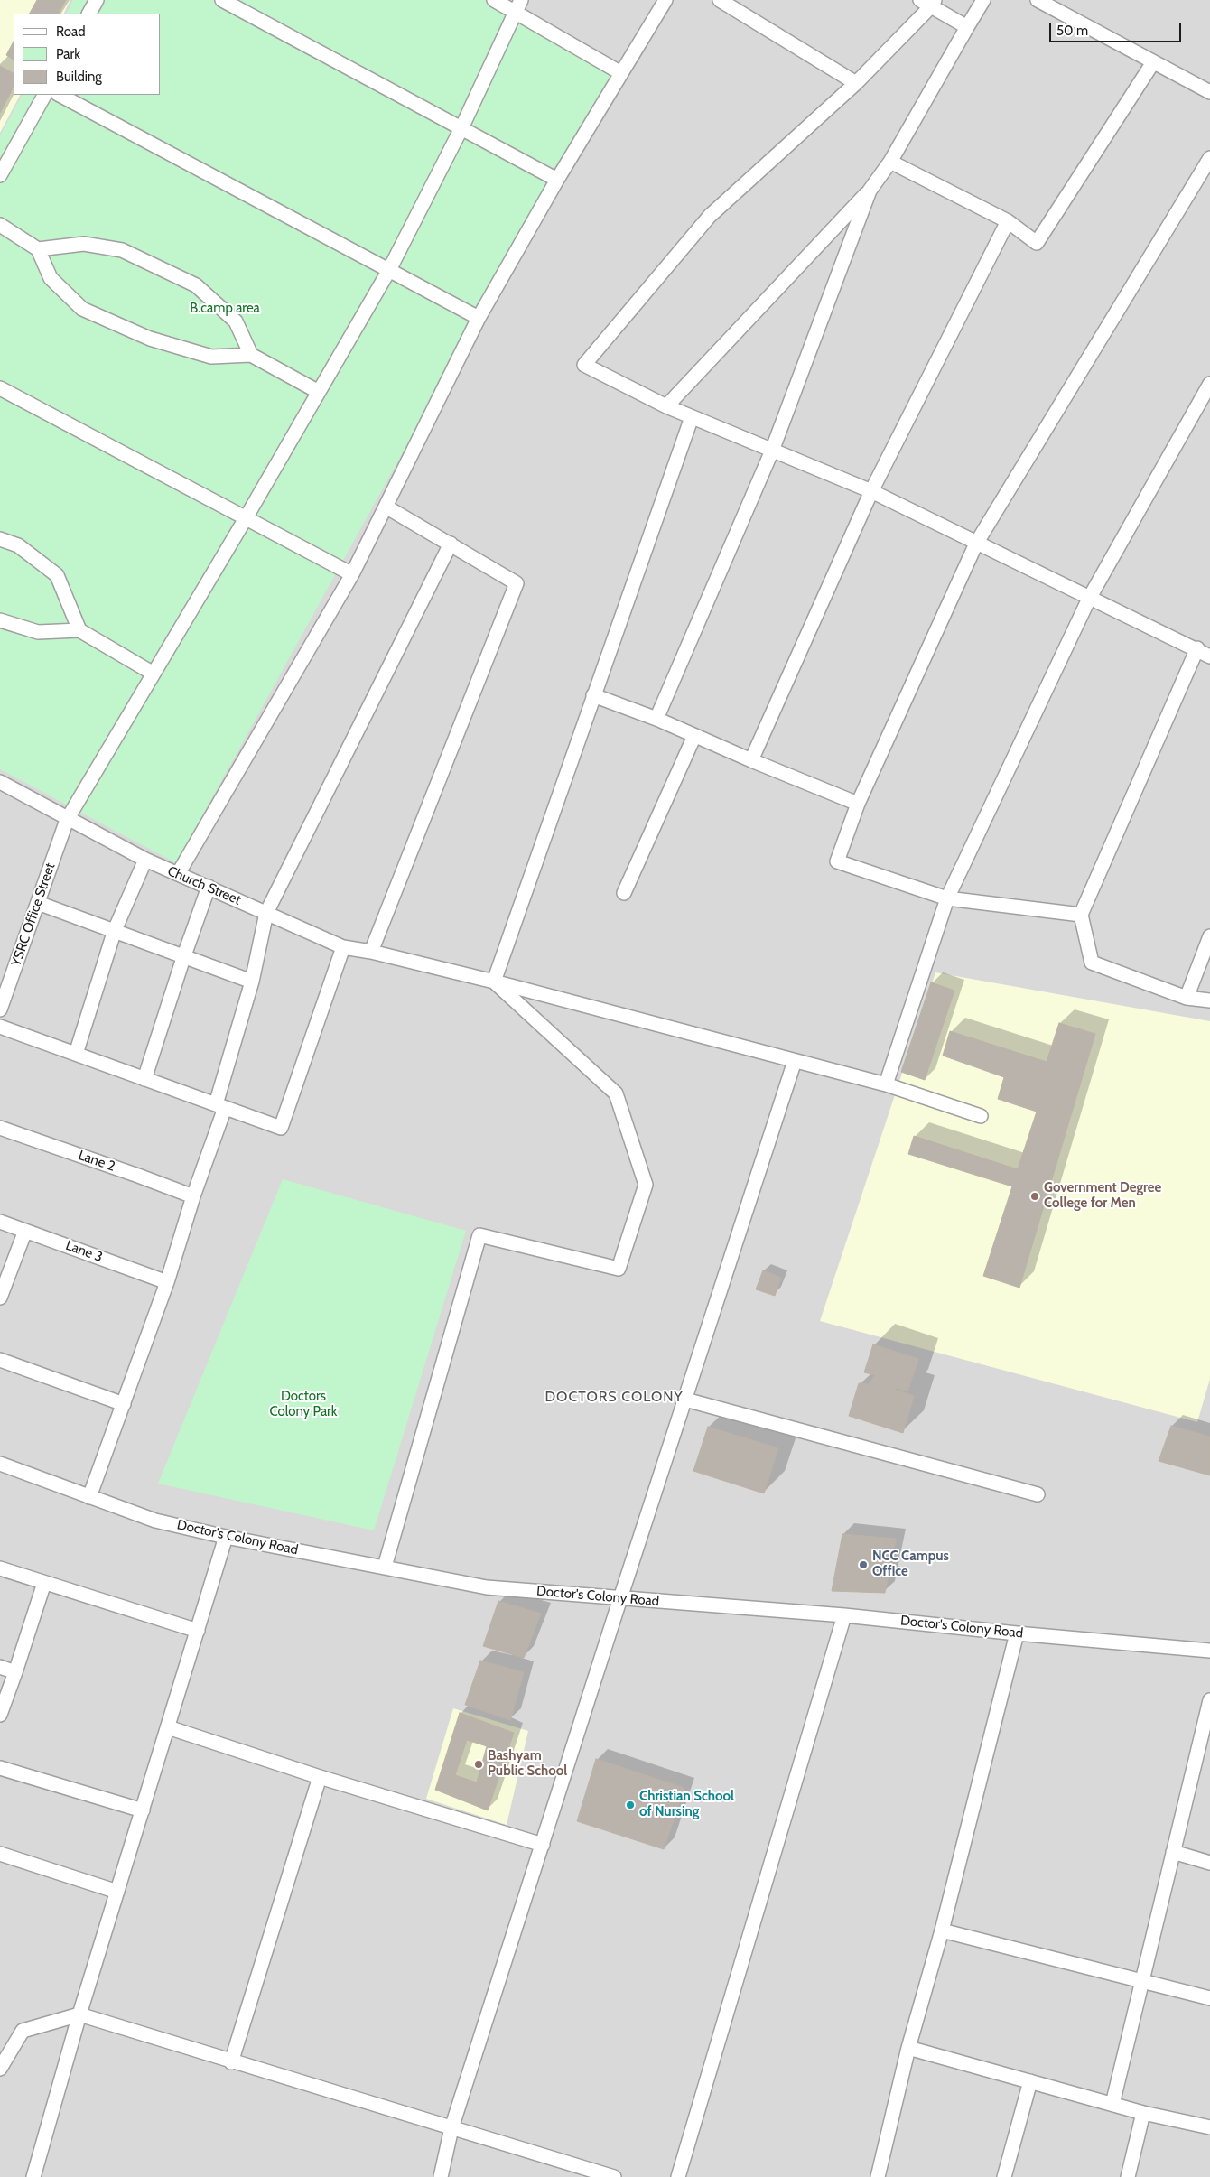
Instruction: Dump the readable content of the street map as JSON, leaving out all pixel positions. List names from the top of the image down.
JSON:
{
  "streets": {
    "street": [
      "Church Street",
      "YSRC Office Street",
      "Lane 2",
      "Lane 3",
      "Doctor's Colony Road"
    ]
  },
  "crossings": [
    ["Church Street", "YSRC Office Street"]
  ],
  "districts": ["DOCTORS COLONY"],
  "parks": ["B.camp area", "Doctors Colony Park"],
  "places": [
    "Government Degree College for Men",
    "NCC Campus Office",
    "Bashyam Public School",
    "Christian School of Nursing"
  ],
  "legend": ["Road", "Park", "Building"],
  "scale_bar": "50 m"
}
